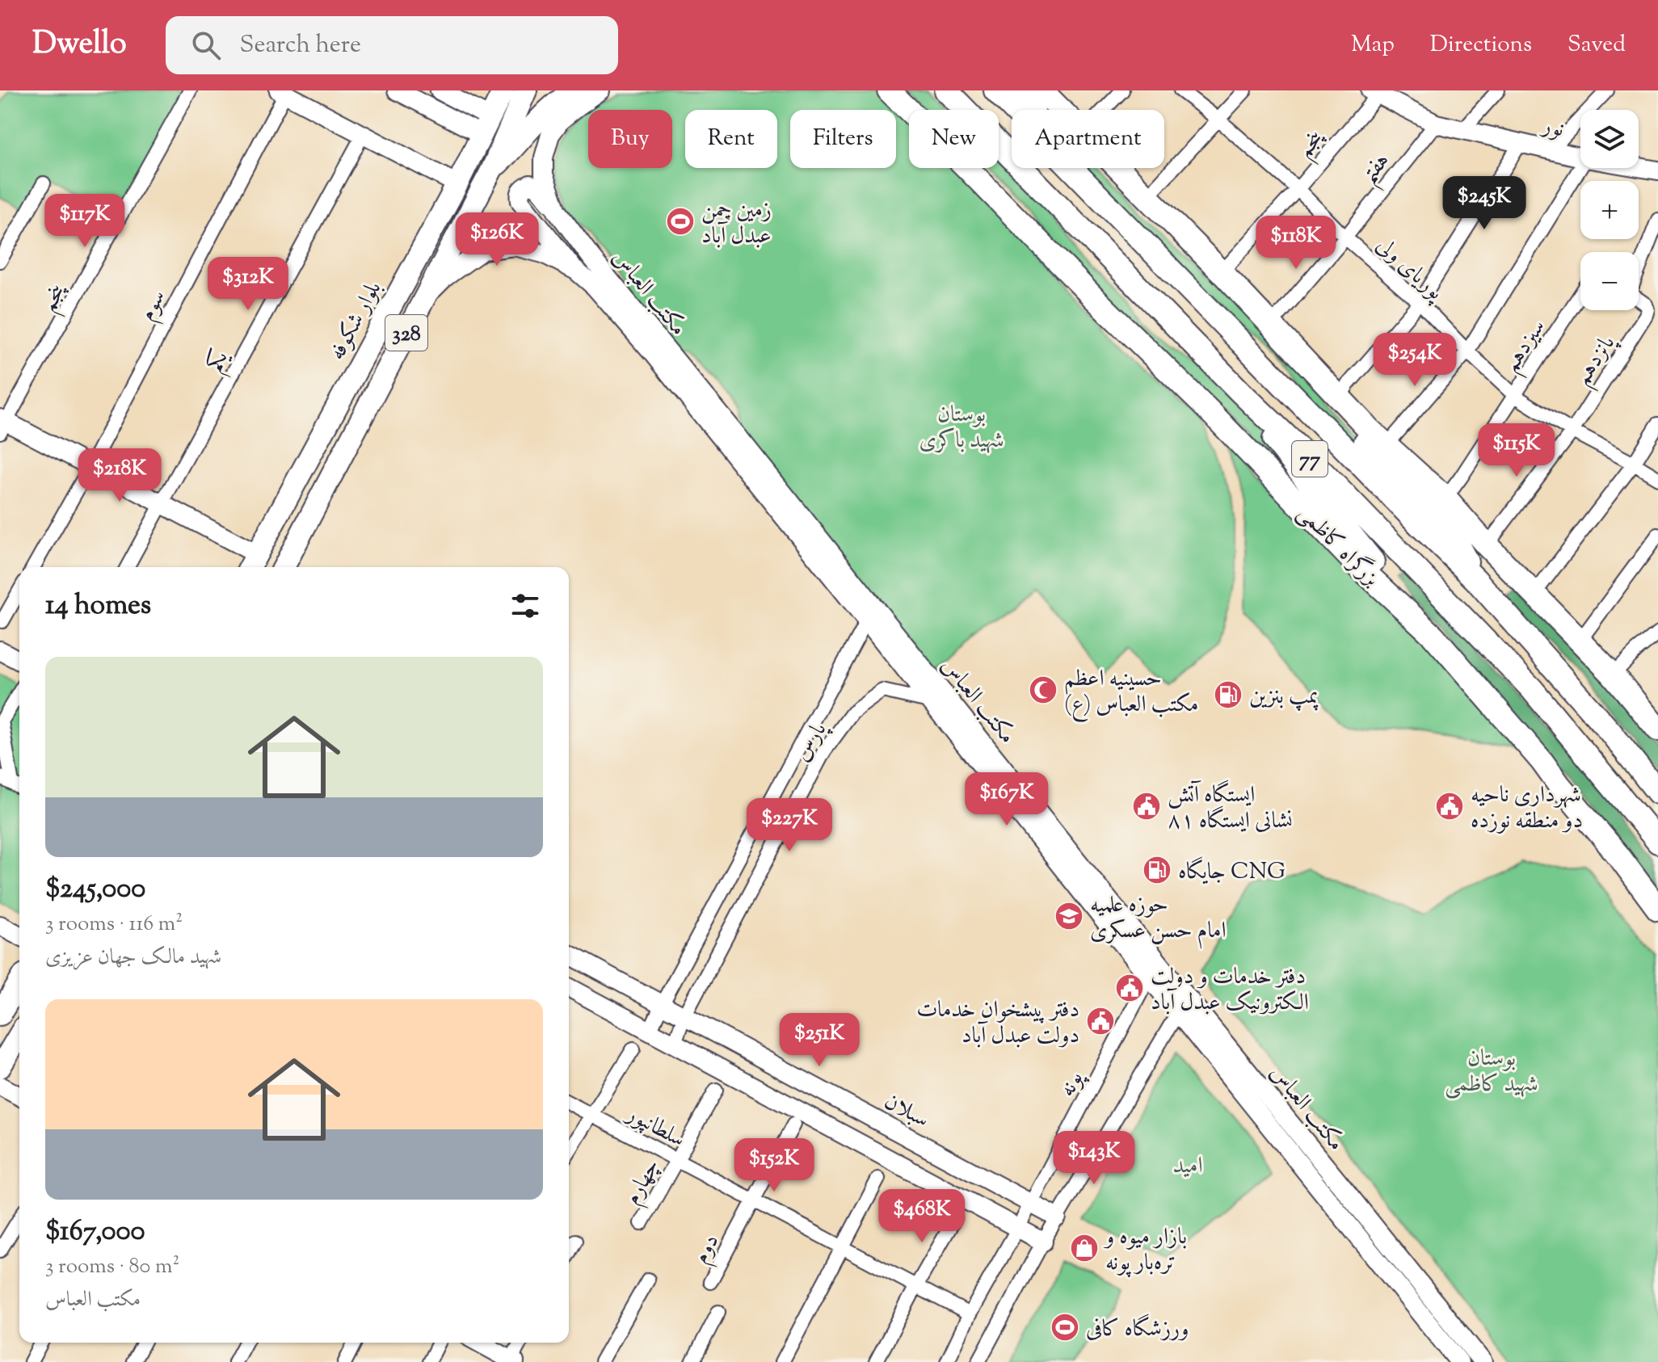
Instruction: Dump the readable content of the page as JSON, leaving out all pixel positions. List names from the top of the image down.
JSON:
{
  "streets": {
    "highway": ["77", "بزرگراه کاظمی"],
    "main road": [
      "نور",
      "مکتب العباس",
      "بلوار شکوفه",
      "328",
      "سبلان"
    ],
    "street": [
      "پنجم",
      "هفتم",
      "پوریای ولی",
      "سوم",
      "سیزدهم",
      "پانزدهم",
      "یکم",
      "پارس",
      "پونه",
      "سلطانپور",
      "چهارم",
      "دوم"
    ]
  },
  "crossings": [
    ["نور", "پنجم"],
    ["نور", "هفتم"],
    ["پنجم", "پوریای ولی"],
    ["هفتم", "پوریای ولی"],
    ["پوریای ولی", "سیزدهم"],
    ["پوریای ولی", "پانزدهم"],
    ["مکتب العباس", "328"],
    ["مکتب العباس", "پارس"],
    ["مکتب العباس", "پونه"],
    ["پارس", "سبلان"],
    ["پونه", "سبلان"],
    ["پونه", "سلطانپور"],
    ["سلطانپور", "چهارم"],
    ["سلطانپور", "دوم"]
  ],
  "parks": ["بوستان شهید باکری", "بوستان شهید کاظمی", "امید"],
  "places": {
    "sports": ["زمین چمن عبدل آباد", "ورزشگاه کافی"],
    "mosque": ["حسینیه اعظم مکتب العباس (ع)"],
    "fuel station": ["پمپ بنزین", "جایگاه CNG"],
    "public building": [
      "ایستگاه آتش نشانی ایستگاه ۸۱",
      "شهرداری ناحیه دو منطقه نوزده",
      "دفتر خدمات و دولت الکترونیک عبدل آباد",
      "دفتر پیشخوان خدمات دولت عبدل آباد"
    ],
    "school or university": ["حوزه علمیه امام حسن عسکری"],
    "shop": ["بازار میوه و تره‌بار پونه"]
  },
  "page": {
    "header": "Dwello",
    "search": "Search here",
    "nav": ["Map", "Directions", "Saved"],
    "map_buttons": ["+", "−"],
    "chip": [
      "Buy",
      "Rent",
      "Filters",
      "New",
      "Apartment"
    ],
    "price": [
      "$245K",
      "$117K",
      "$126K",
      "$118K",
      "$312K",
      "$254K",
      "$115K",
      "$218K",
      "$167K",
      "$227K",
      "$251K",
      "$143K",
      "$152K",
      "$468K"
    ],
    "heading": "14 homes",
    "list": [
      {
        "name": "$245,000",
        "note": "3 rooms · 116 m² · شهید مالک جهان عزیزی"
      },
      {
        "name": "$167,000",
        "note": "3 rooms · 80 m² · مکتب العباس"
      }
    ]
  }
}
